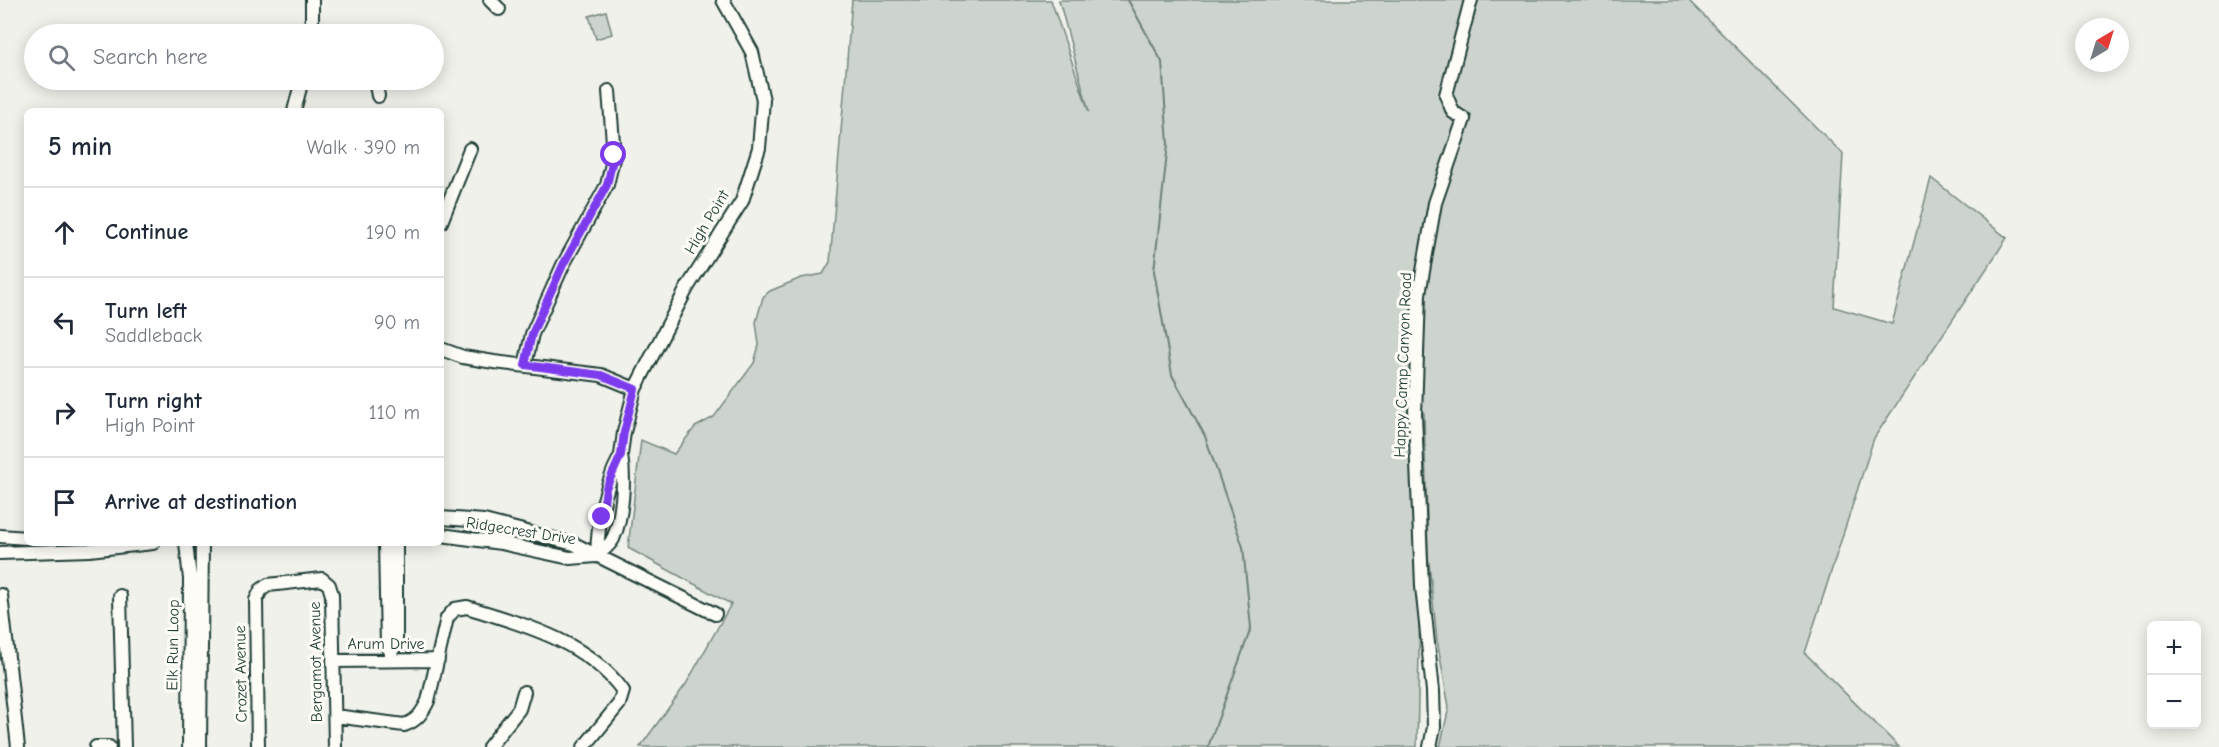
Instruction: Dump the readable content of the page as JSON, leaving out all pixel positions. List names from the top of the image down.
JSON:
{
  "streets": {
    "street": [
      "High Point",
      "Happy Camp Canyon Road",
      "Ridgecrest Drive",
      "Arum Drive",
      "Elk Run Loop",
      "Bergamot Avenue",
      "Crozet Avenue"
    ]
  },
  "crossings": [
    ["High Point", "Ridgecrest Drive"],
    ["Arum Drive", "Bergamot Avenue"],
    ["Bergamot Avenue", "Crozet Avenue"]
  ],
  "north": "top right",
  "page": {
    "search": "Search here",
    "heading": ["5 min", "Walk · 390 m"],
    "list": [
      ["Continue", "190 m"],
      ["Turn left", "Saddleback", "90 m"],
      ["Turn right", "High Point", "110 m"],
      "Arrive at destination"
    ],
    "map_buttons": ["+", "−"]
  }
}
